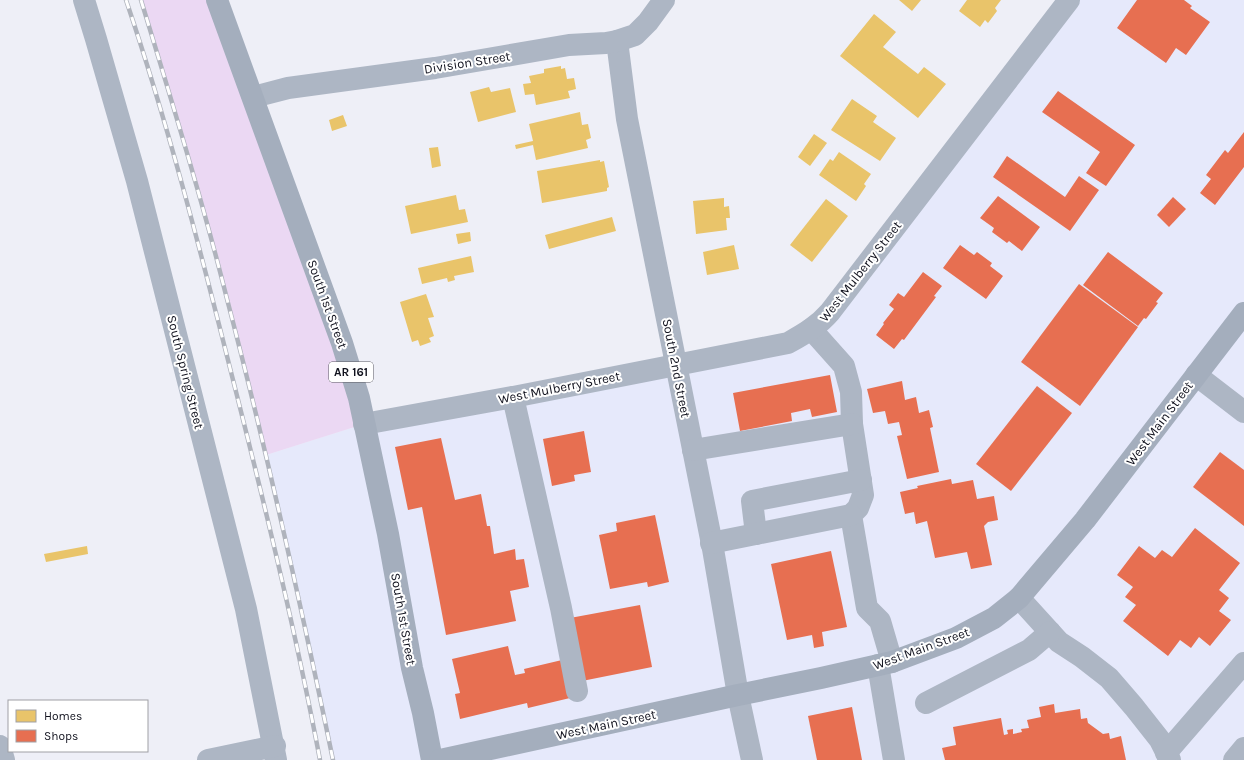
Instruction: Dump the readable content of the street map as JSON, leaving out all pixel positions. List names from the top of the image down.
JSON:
{
  "streets": {
    "main road": ["South 1st Street", "AR 161", "West Main Street"],
    "street": [
      "Division Street",
      "West Mulberry Street",
      "South 2nd Street",
      "South Spring Street"
    ]
  },
  "crossings": [
    ["Division Street", "South 1st Street"],
    ["Division Street", "South 2nd Street"],
    ["West Mulberry Street", "South 1st Street"],
    ["West Mulberry Street", "South 2nd Street"],
    ["South 2nd Street", "West Main Street"]
  ],
  "legend": ["Homes", "Shops"]
}
